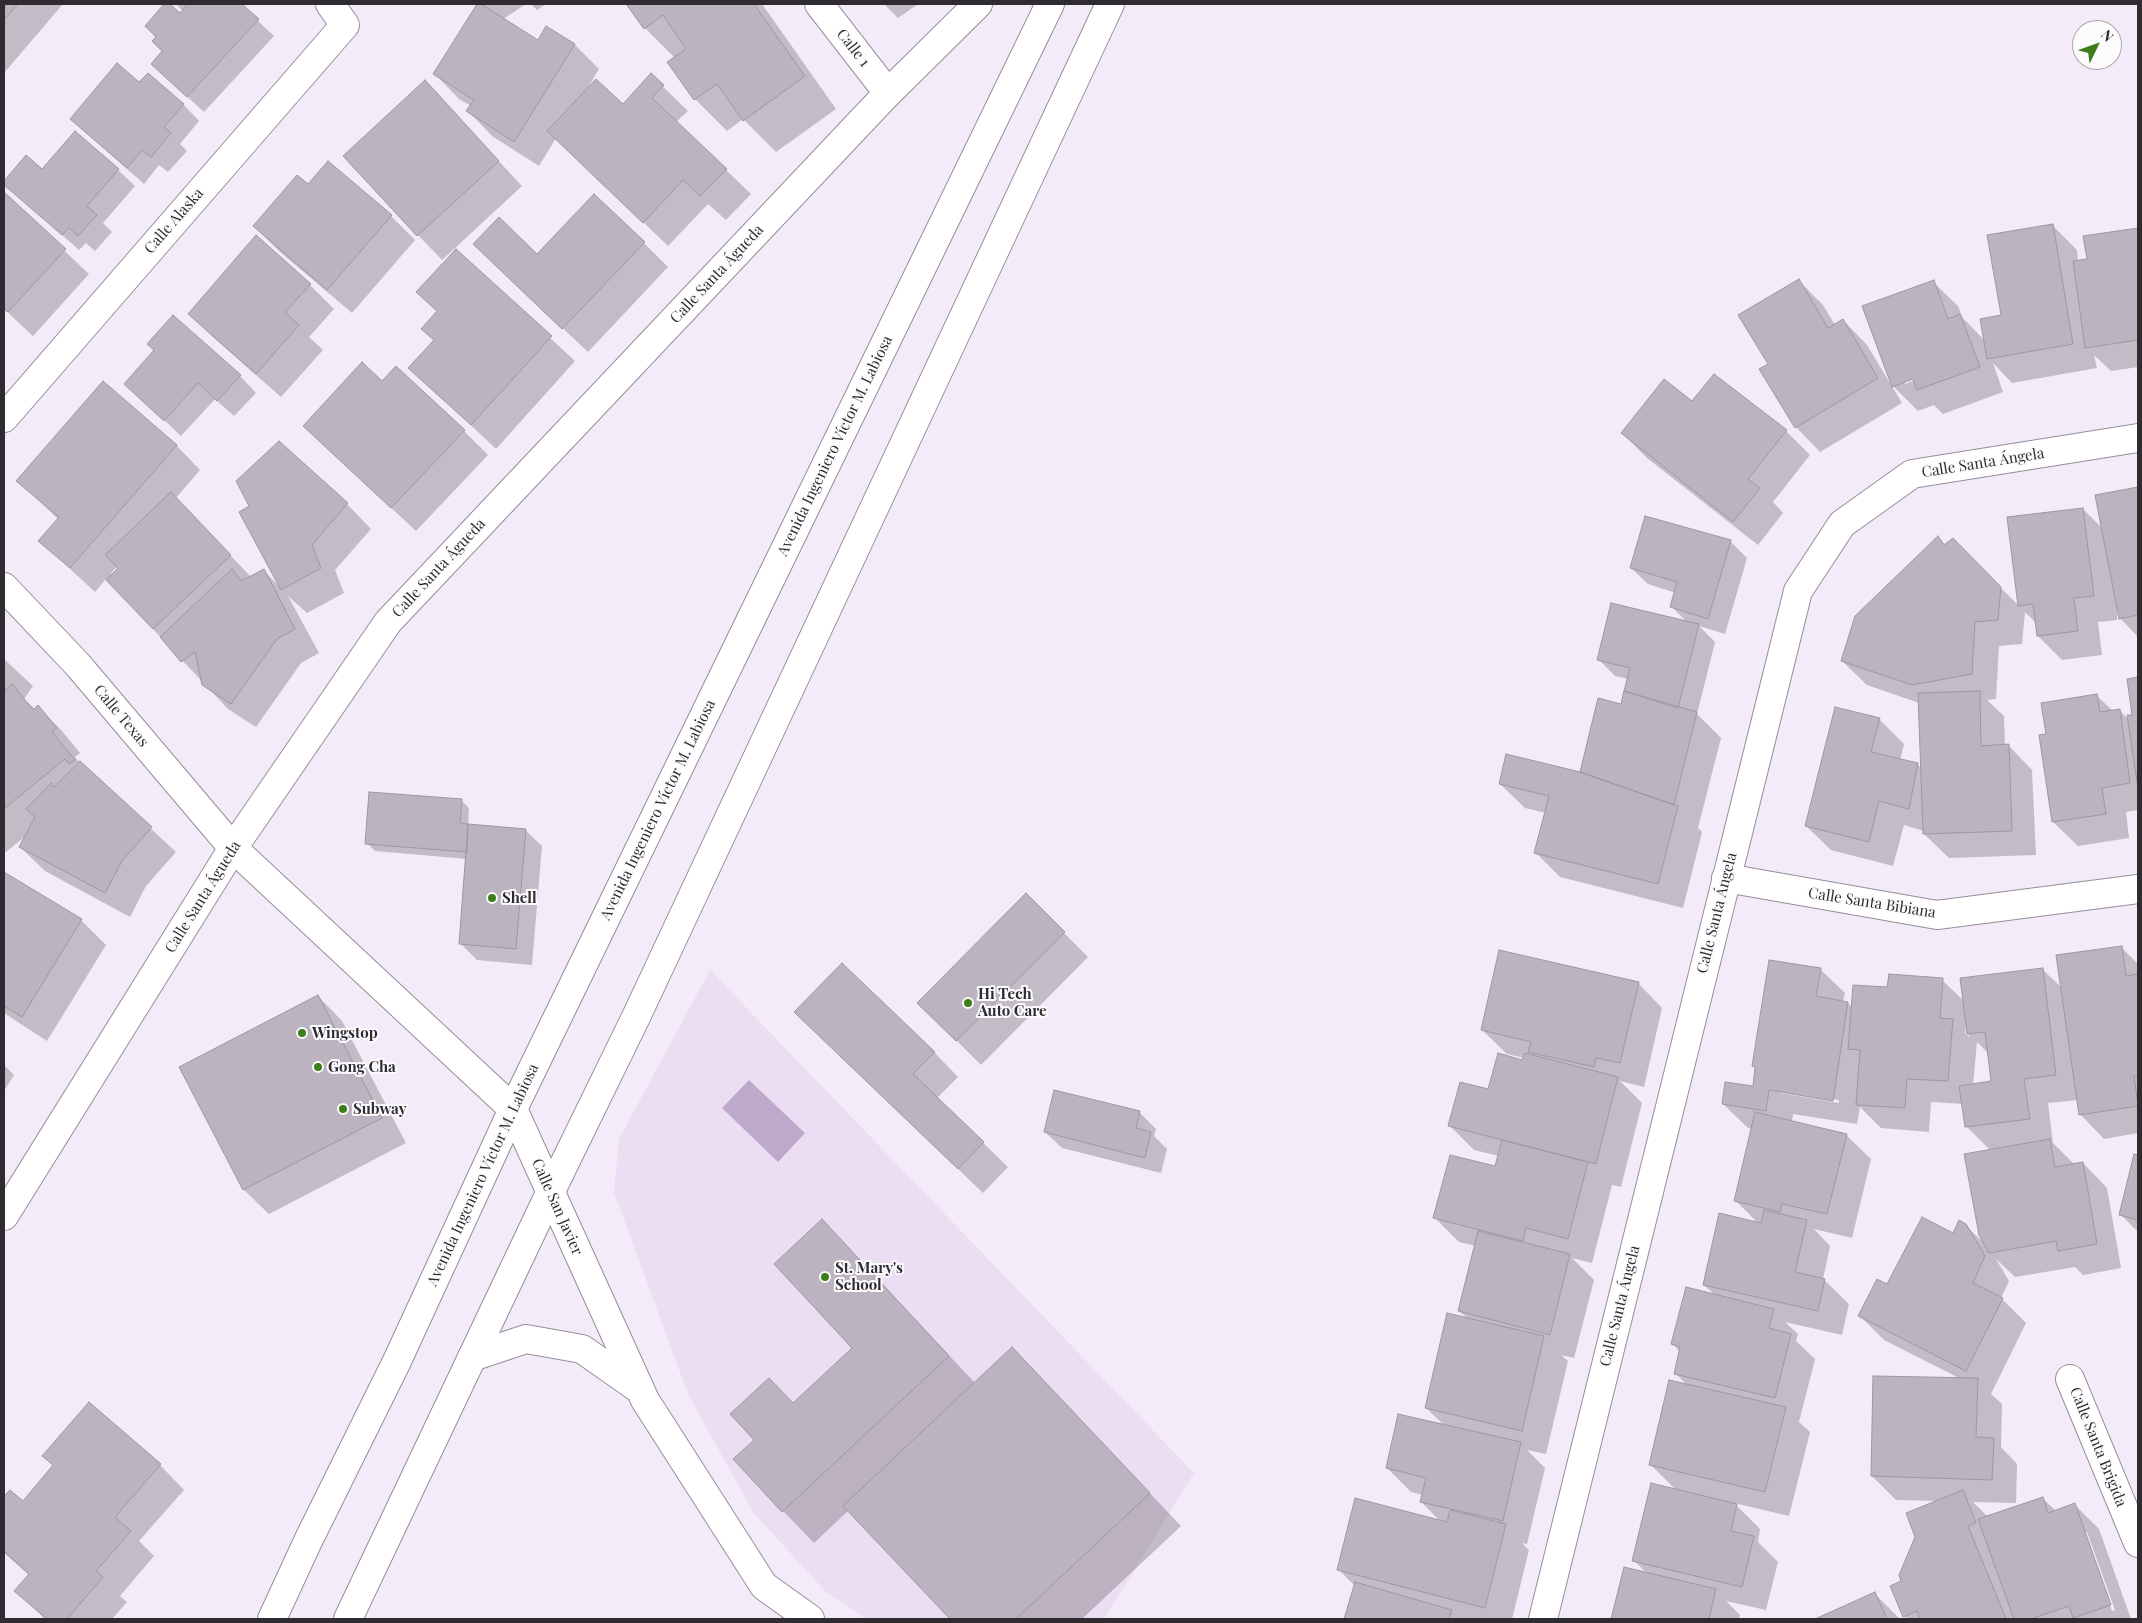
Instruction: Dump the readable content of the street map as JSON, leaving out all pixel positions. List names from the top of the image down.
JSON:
{
  "streets": {
    "street": [
      "Calle 1",
      "Calle Alaska",
      "Calle Santa Águeda",
      "Avenida Ingeniero Víctor M. Labiosa",
      "Calle Santa Ángela",
      "Calle Texas",
      "Calle Santa Bibiana",
      "Calle San Javier",
      "Calle Santa Brigida"
    ]
  },
  "crossings": [
    ["Calle 1", "Calle Santa Águeda"],
    ["Calle Santa Águeda", "Calle Texas"],
    ["Calle Santa Águeda", "Calle San Javier"],
    ["Avenida Ingeniero Víctor M. Labiosa", "Calle San Javier"],
    ["Calle Santa Ángela", "Calle Santa Bibiana"],
    ["Calle Texas", "Calle San Javier"]
  ],
  "places": [
    "Shell",
    "Hi Tech Auto Care",
    "Wingstop",
    "Gong Cha",
    "Subway",
    "St. Mary's School"
  ],
  "north": "top right"
}
